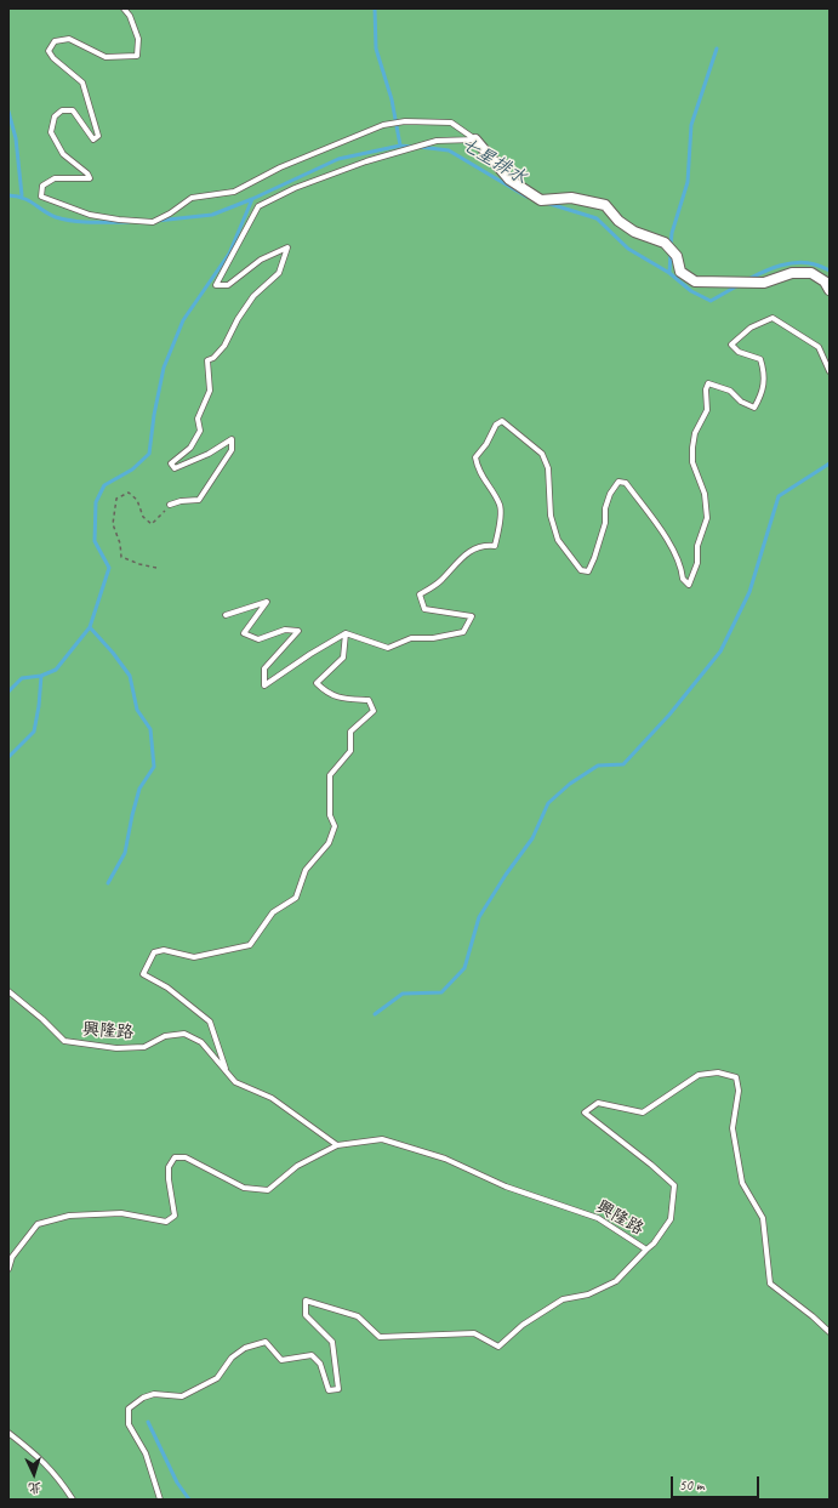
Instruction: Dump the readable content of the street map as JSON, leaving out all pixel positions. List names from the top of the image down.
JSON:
{
  "streets": {
    "lane": ["興隆路"]
  },
  "water": ["七星排水"],
  "scale_bar": "50 m",
  "north": "bottom"
}
